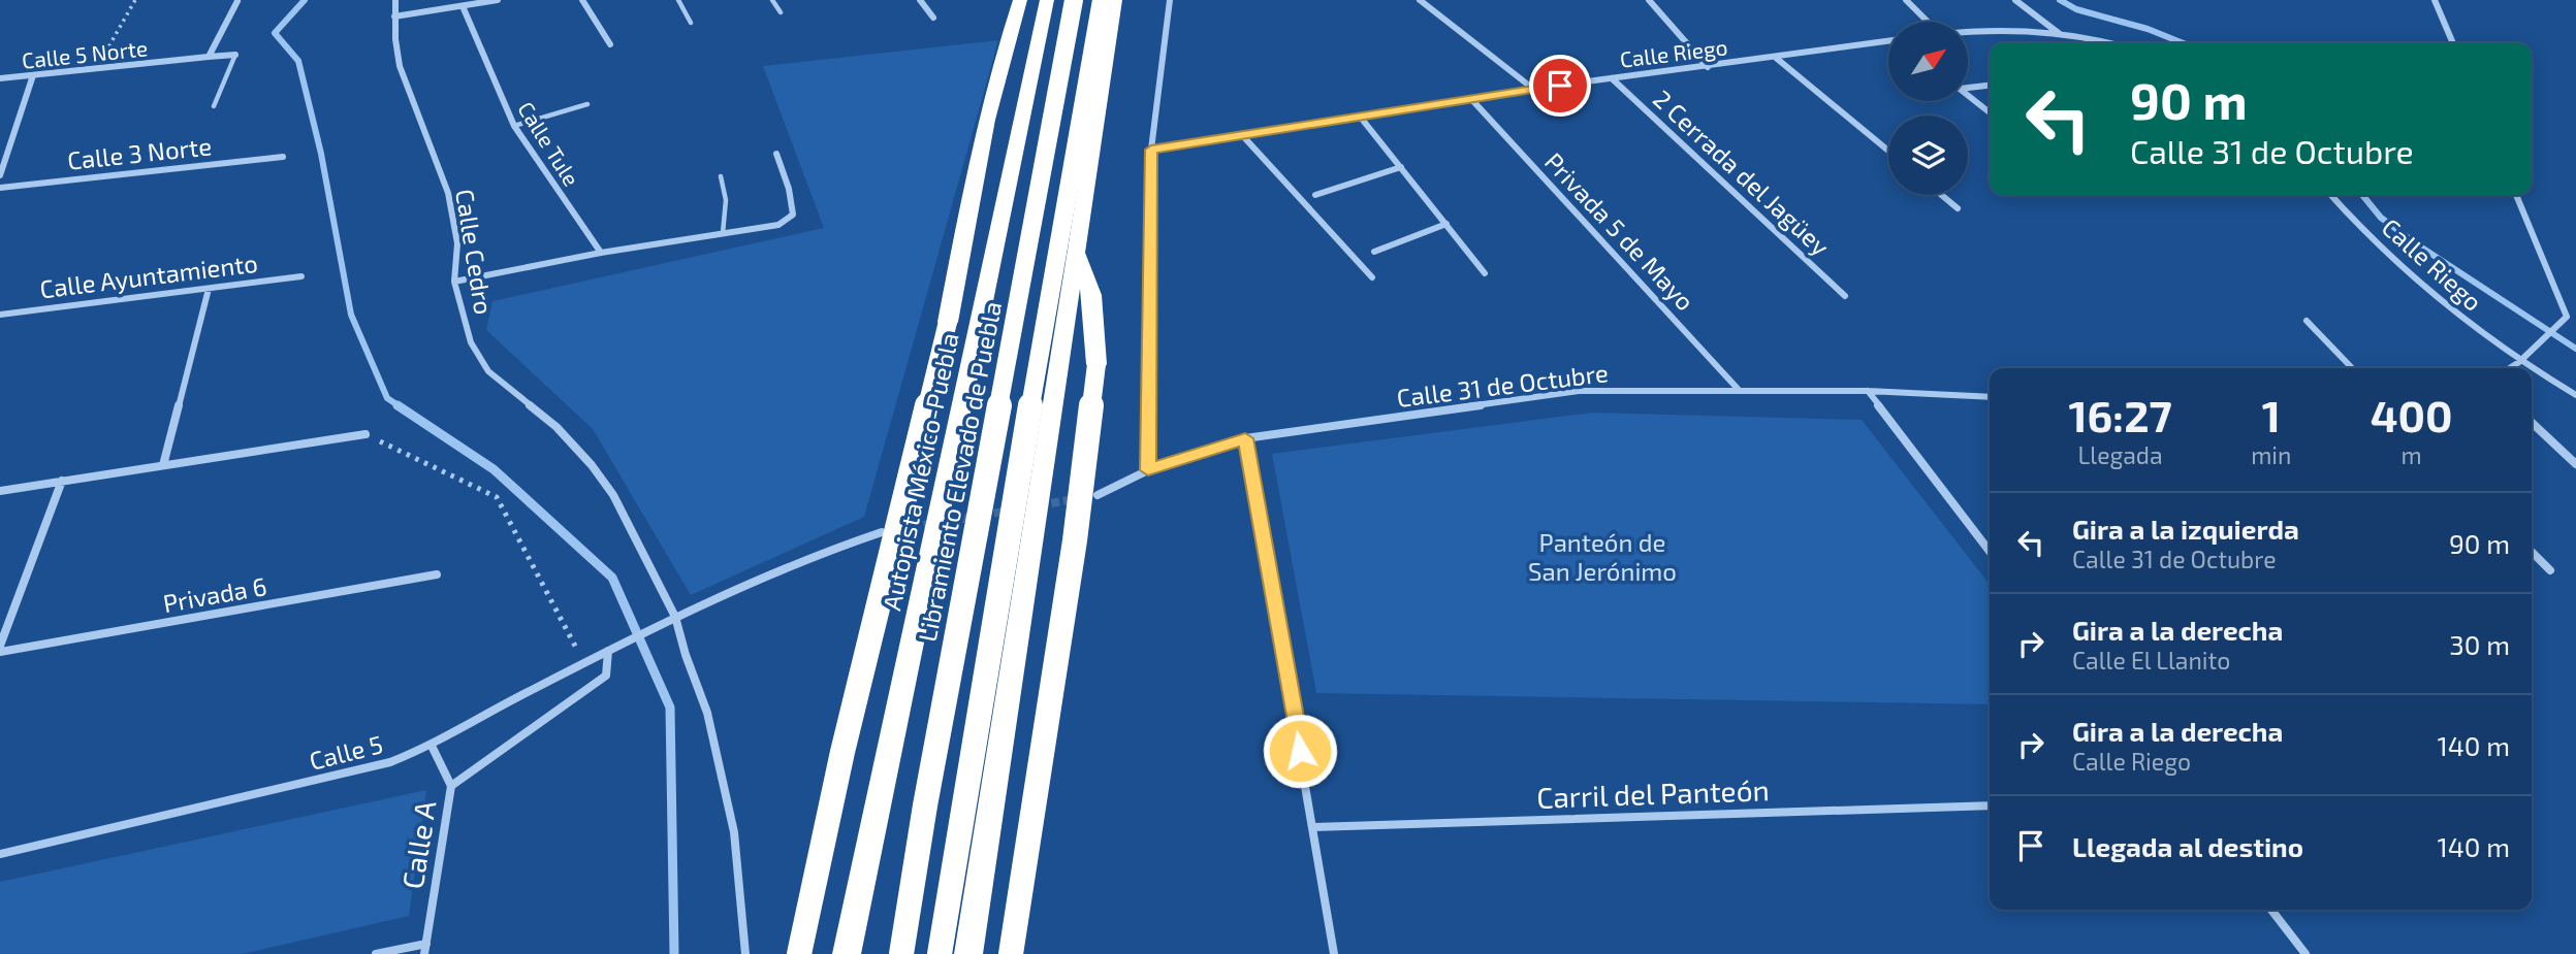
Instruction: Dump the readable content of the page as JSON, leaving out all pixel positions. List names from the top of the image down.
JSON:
{
  "streets": {
    "highway": ["Autopista México-Puebla", "Libramiento Elevado de Puebla"],
    "street": [
      "Calle Riego",
      "Calle 5 Norte",
      "Calle Tule",
      "Calle 3 Norte",
      "2 Cerrada del Jagüey",
      "Privada 5 de Mayo",
      "Calle Cedro",
      "Calle Ayuntamiento",
      "Calle 31 de Octubre",
      "Privada 6",
      "Calle 5",
      "Carril del Panteón",
      "Calle A"
    ]
  },
  "crossings": [
    ["Calle Riego", "2 Cerrada del Jagüey"],
    ["Calle Riego", "Privada 5 de Mayo"],
    ["Privada 5 de Mayo", "Calle 31 de Octubre"],
    ["Calle Cedro", "Calle 5"],
    ["Calle 5", "Calle A"]
  ],
  "parks": ["Panteón de San Jerónimo"],
  "north": "top right",
  "page": {
    "turn": ["90 m", "Calle 31 de Octubre"],
    "eta": [
      "16:27",
      "Llegada",
      "1",
      "min",
      "400",
      "m"
    ],
    "list": [
      {
        "name": "Gira a la izquierda",
        "note": "Calle 31 de Octubre",
        "value": "90 m"
      },
      {
        "name": "Gira a la derecha",
        "note": "Calle El Llanito",
        "value": "30 m"
      },
      {
        "name": "Gira a la derecha",
        "note": "Calle Riego",
        "value": "140 m"
      },
      {
        "name": "Llegada al destino",
        "value": "140 m"
      }
    ]
  }
}
